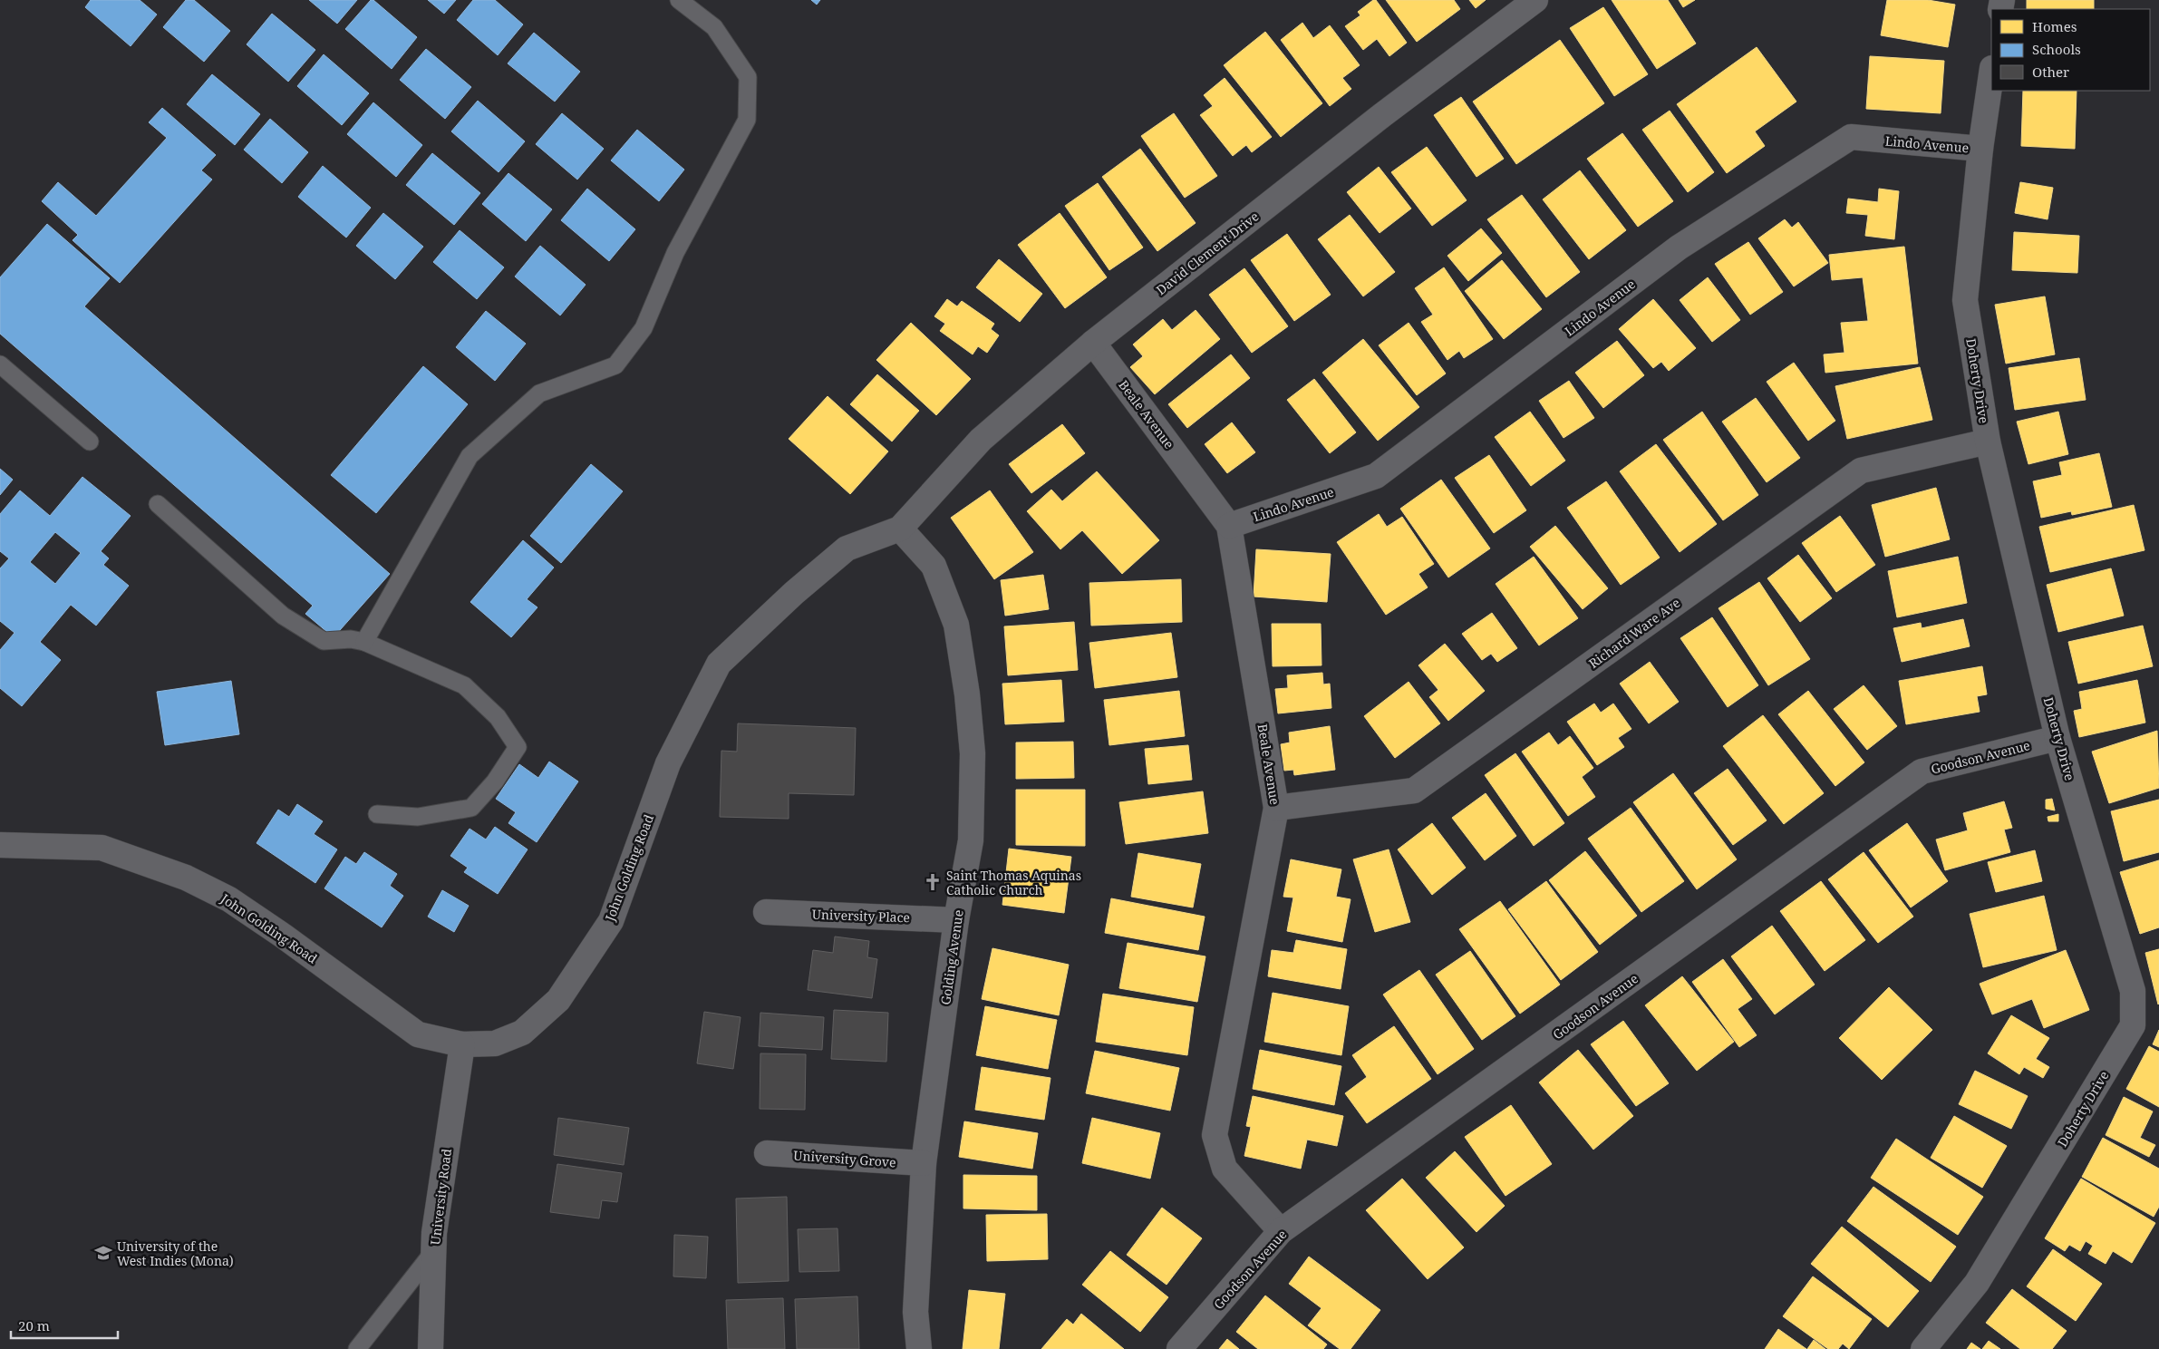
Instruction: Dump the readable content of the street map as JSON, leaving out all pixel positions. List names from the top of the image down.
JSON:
{
  "streets": {
    "street": [
      "Lindo Avenue",
      "David Clement Drive",
      "Doherty Drive",
      "Beale Avenue",
      "Richard Ware Ave",
      "Goodson Avenue",
      "John Golding Road",
      "University Place",
      "Golding Avenue",
      "University Grove",
      "University Road"
    ]
  },
  "crossings": [
    ["Lindo Avenue", "Doherty Drive"],
    ["Lindo Avenue", "Beale Avenue"],
    ["David Clement Drive", "Beale Avenue"],
    ["David Clement Drive", "John Golding Road"],
    ["David Clement Drive", "Golding Avenue"],
    ["Doherty Drive", "Richard Ware Ave"],
    ["Doherty Drive", "Goodson Avenue"],
    ["Beale Avenue", "Richard Ware Ave"],
    ["Beale Avenue", "Goodson Avenue"],
    ["John Golding Road", "Golding Avenue"],
    ["John Golding Road", "University Road"],
    ["University Place", "Golding Avenue"],
    ["Golding Avenue", "University Grove"]
  ],
  "places": {
    "church": ["Saint Thomas Aquinas Catholic Church"],
    "school or university": ["University of the West Indies (Mona)"]
  },
  "legend": ["Homes", "Schools", "Other"],
  "scale_bar": "20 m"
}
